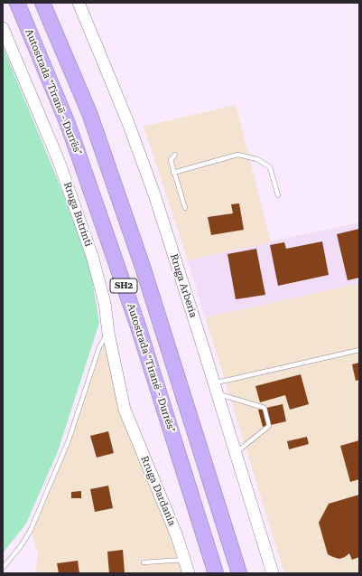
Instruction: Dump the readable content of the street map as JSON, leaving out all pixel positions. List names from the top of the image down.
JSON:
{
  "streets": {
    "highway": ["Autostrada \"Tiranë - Durrës\"", "SH2"],
    "main road": ["Rruga Butrinti", "Rruga Arberia", "Rruga Dardania"]
  },
  "crossings": [
    ["Rruga Butrinti", "Rruga Dardania"]
  ]
}
